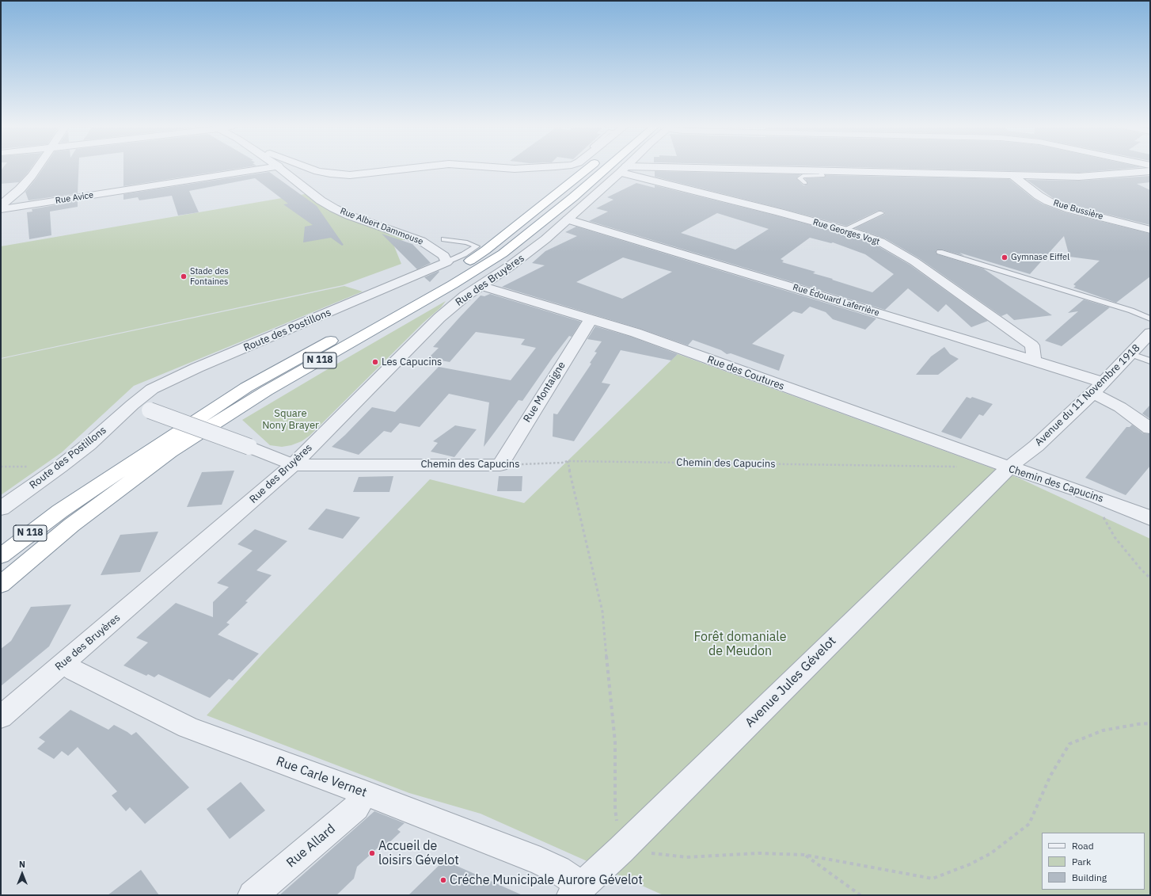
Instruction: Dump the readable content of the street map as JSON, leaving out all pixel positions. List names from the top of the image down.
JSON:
{
  "streets": {
    "highway": ["N 118"],
    "street": [
      "Rue Avice",
      "Rue Bussière",
      "Rue Albert Dammouse",
      "Rue Georges Vogt",
      "Rue des Bruyères",
      "Rue Édouard Laferrière",
      "Route des Postillons",
      "Rue des Coutures",
      "Rue Montaigne",
      "Avenue du 11 Novembre 1918",
      "Chemin des Capucins",
      "Avenue Jules Gévelot",
      "Rue Carle Vernet",
      "Rue Allard"
    ]
  },
  "crossings": [
    ["Rue Albert Dammouse", "Route des Postillons"],
    ["Rue Georges Vogt", "Rue des Bruyères"],
    ["Rue Georges Vogt", "Rue Édouard Laferrière"],
    ["Rue des Bruyères", "Rue Édouard Laferrière"],
    ["Rue des Bruyères", "Rue des Coutures"],
    ["Rue des Bruyères", "Chemin des Capucins"],
    ["Rue des Bruyères", "Rue Carle Vernet"],
    ["Rue Édouard Laferrière", "Avenue du 11 Novembre 1918"],
    ["Rue des Coutures", "Rue Montaigne"],
    ["Rue des Coutures", "Avenue du 11 Novembre 1918"],
    ["Rue des Coutures", "Chemin des Capucins"],
    ["Rue des Coutures", "Avenue Jules Gévelot"],
    ["Rue Montaigne", "Chemin des Capucins"],
    ["Avenue du 11 Novembre 1918", "Chemin des Capucins"],
    ["Avenue du 11 Novembre 1918", "Avenue Jules Gévelot"],
    ["Chemin des Capucins", "Avenue Jules Gévelot"],
    ["Avenue Jules Gévelot", "Rue Carle Vernet"],
    ["Rue Carle Vernet", "Rue Allard"]
  ],
  "parks": ["Square Nony Brayer", "Forêt domaniale de Meudon"],
  "places": [
    "Gymnase Eiffel",
    "Stade des Fontaines",
    "Les Capucins",
    "Accueil de loisirs Gévelot",
    "Créche Municipale Aurore Gévelot"
  ],
  "legend": ["Road", "Park", "Building"],
  "north": "top"
}
